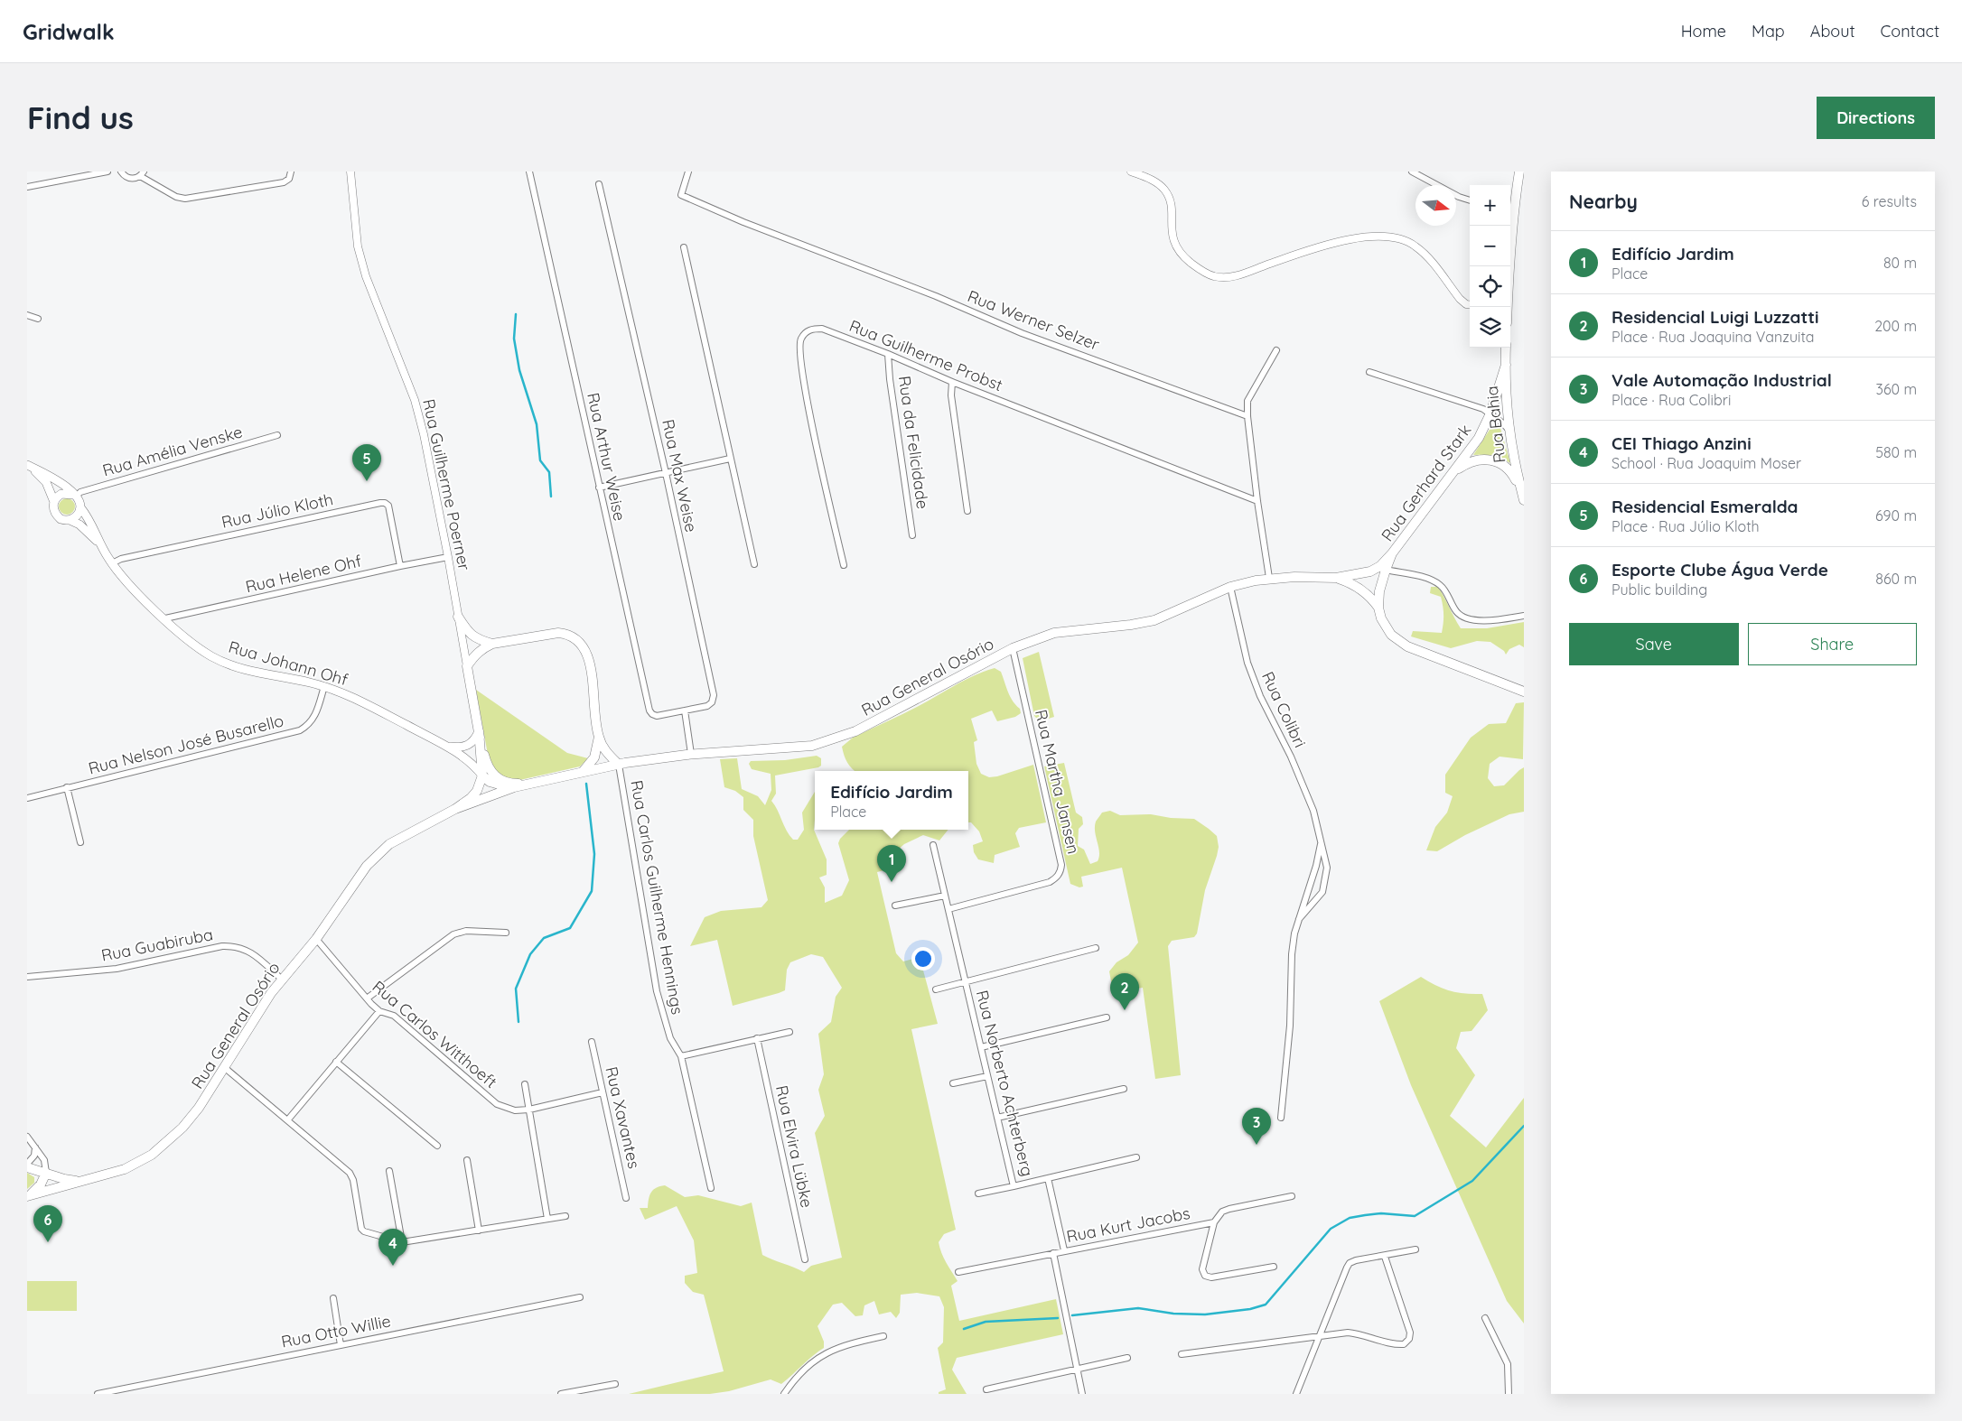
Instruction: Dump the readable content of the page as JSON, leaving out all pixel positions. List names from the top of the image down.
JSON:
{
  "streets": {
    "main road": [
      "Rua Bahia",
      "Rua Gerhard Stark",
      "Rua Guilherme Poerner",
      "Rua Johann Ohf",
      "Rua General Osório"
    ],
    "street": [
      "Rua Werner Selzer",
      "Rua Guilherme Probst",
      "Rua da Felicidade",
      "Rua Amélia Venske",
      "Rua Arthur Weise",
      "Rua Max Weise",
      "Rua Júlio Kloth",
      "Rua Helene Ohf",
      "Rua Colibri",
      "Rua Nelson José Busarello",
      "Rua Martha Jansen",
      "Rua Carlos Guilherme Hennings",
      "Rua Guabiruba",
      "Rua Carlos Witthoeft",
      "Rua Norberto Achterberg",
      "Rua Xavantes",
      "Rua Elvira Lübke",
      "Rua Kurt Jacobs",
      "Rua Otto Willie"
    ]
  },
  "crossings": [
    ["Rua Guilherme Probst", "Rua da Felicidade"],
    ["Rua Bahia", "Rua Gerhard Stark"],
    ["Rua Amélia Venske", "Rua Johann Ohf"],
    ["Rua Arthur Weise", "Rua Max Weise"],
    ["Rua Gerhard Stark", "Rua General Osório"],
    ["Rua Guilherme Poerner", "Rua Helene Ohf"],
    ["Rua Guilherme Poerner", "Rua General Osório"],
    ["Rua Júlio Kloth", "Rua Helene Ohf"],
    ["Rua Júlio Kloth", "Rua Johann Ohf"],
    ["Rua Helene Ohf", "Rua Johann Ohf"],
    ["Rua Johann Ohf", "Rua General Osório"],
    ["Rua Johann Ohf", "Rua Nelson José Busarello"],
    ["Rua General Osório", "Rua Colibri"],
    ["Rua General Osório", "Rua Martha Jansen"],
    ["Rua General Osório", "Rua Carlos Guilherme Hennings"],
    ["Rua General Osório", "Rua Guabiruba"],
    ["Rua General Osório", "Rua Carlos Witthoeft"],
    ["Rua Martha Jansen", "Rua Norberto Achterberg"],
    ["Rua Carlos Witthoeft", "Rua Xavantes"],
    ["Rua Norberto Achterberg", "Rua Kurt Jacobs"]
  ],
  "north": "right",
  "page": {
    "header": "Gridwalk",
    "nav": [
      "Home",
      "Map",
      "About",
      "Contact"
    ],
    "buttons": [
      "Directions",
      ["Save", "Share"]
    ],
    "title": "Find us",
    "heading": ["Nearby", "6 results"],
    "map_buttons": ["+", "−"],
    "list": [
      {
        "mark": "1",
        "name": "Edifício Jardim",
        "note": "Place",
        "value": "80 m"
      },
      {
        "mark": "2",
        "name": "Residencial Luigi Luzzatti",
        "note": "Place · Rua Joaquina Vanzuita",
        "value": "200 m"
      },
      {
        "mark": "3",
        "name": "Vale Automação Industrial",
        "note": "Place · Rua Colibri",
        "value": "360 m"
      },
      {
        "mark": "4",
        "name": "CEI Thiago Anzini",
        "note": "School · Rua Joaquim Moser",
        "value": "580 m"
      },
      {
        "mark": "5",
        "name": "Residencial Esmeralda",
        "note": "Place · Rua Júlio Kloth",
        "value": "690 m"
      },
      {
        "mark": "6",
        "name": "Esporte Clube Água Verde",
        "note": "Public building",
        "value": "860 m"
      }
    ],
    "pins": [
      "5",
      "1",
      "2",
      "3",
      "6",
      "4"
    ],
    "popup": ["Edifício Jardim", "Place"]
  }
}
